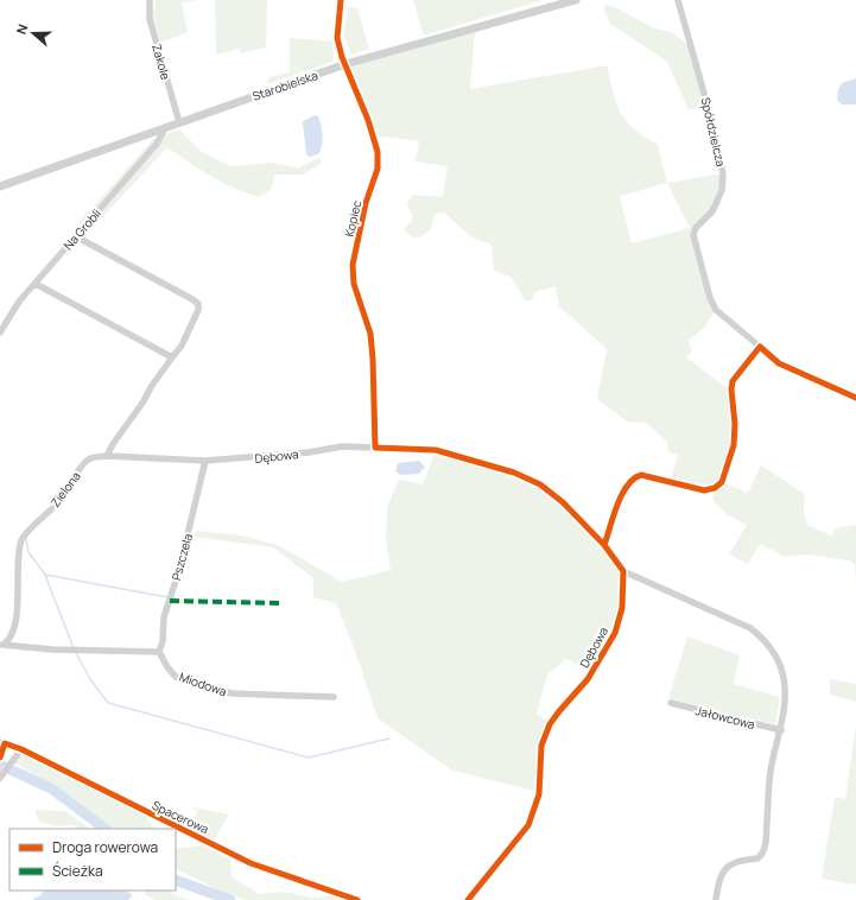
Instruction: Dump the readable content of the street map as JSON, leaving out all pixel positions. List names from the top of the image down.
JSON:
{
  "streets": {
    "street": [
      "Zakole",
      "Starobielska",
      "Spółdzielcza",
      "Kopiec",
      "Na Grobli",
      "Dębowa",
      "Zielona",
      "Pszczela",
      "Miodowa",
      "Jałowcowa",
      "Spacerowa"
    ]
  },
  "crossings": [
    ["Zakole", "Starobielska"],
    ["Starobielska", "Kopiec"],
    ["Starobielska", "Na Grobli"],
    ["Spółdzielcza", "Dębowa"],
    ["Kopiec", "Dębowa"],
    ["Dębowa", "Zielona"],
    ["Dębowa", "Pszczela"],
    ["Pszczela", "Miodowa"]
  ],
  "legend": ["Droga rowerowa", "Ścieżka"],
  "north": "left"
}
